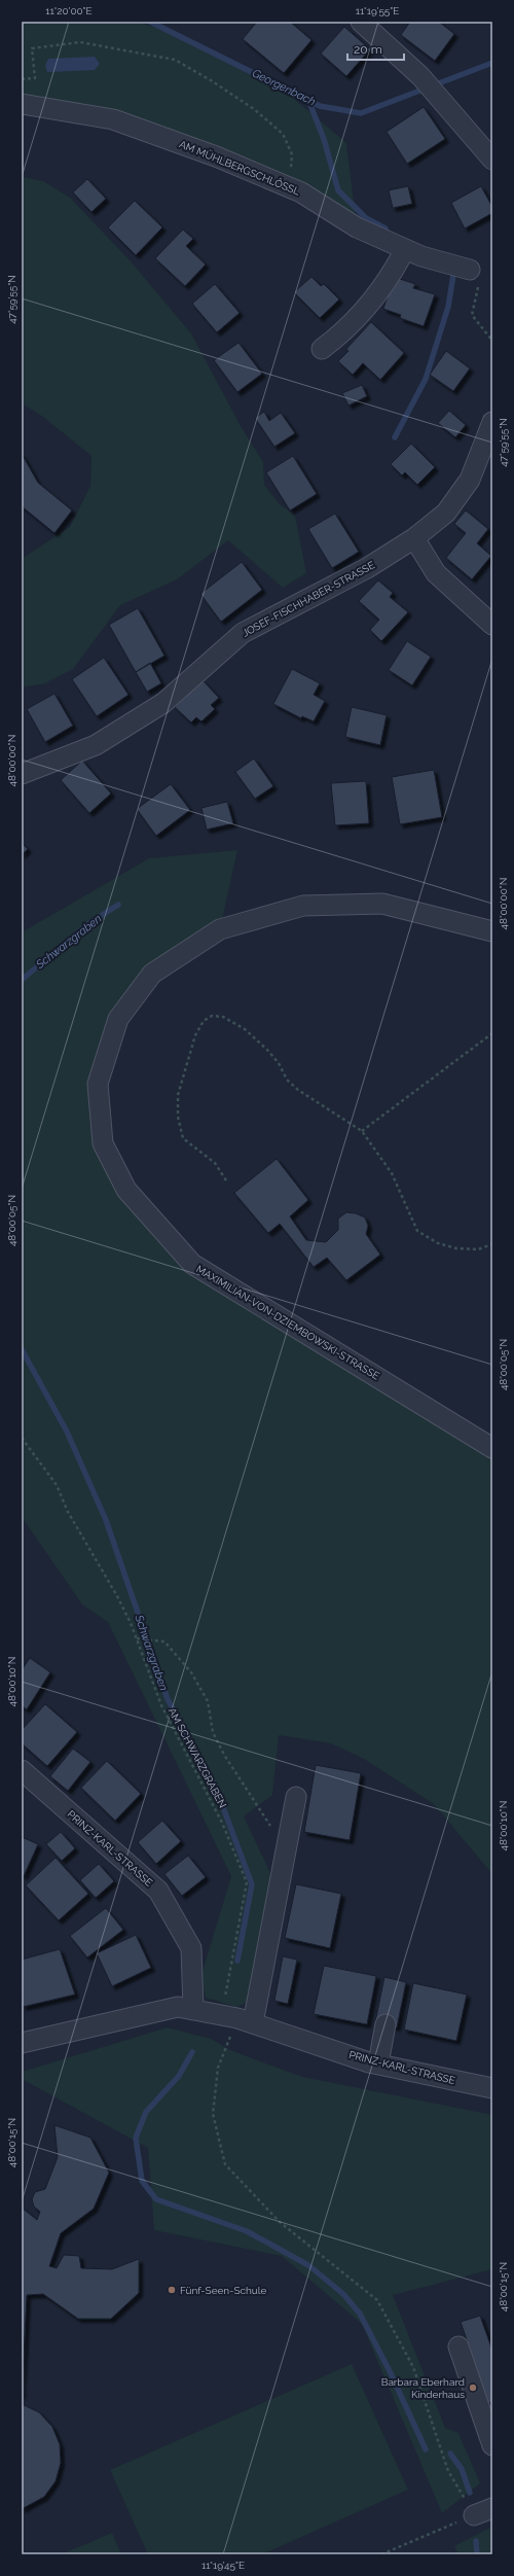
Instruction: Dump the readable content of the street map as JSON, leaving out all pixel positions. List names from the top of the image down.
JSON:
{
  "streets": {
    "street": [
      "AM MÜHLBERGSCHLÖSSL",
      "JOSEF-FISCHHABER-STRASSE",
      "MAXIMILIAN-VON-DZIEMBOWSKI-STRASSE",
      "PRINZ-KARL-STRASSE"
    ],
    "path": ["AM SCHWARZGRABEN"]
  },
  "water": ["Georgenbach", "Schwarzgraben"],
  "places": ["Fünf-Seen-Schule", "Barbara Eberhard Kinderhaus"],
  "scale_bar": "20 m",
  "coordinates": [
    "11°20'00\"E",
    "11°19'55\"E",
    "47°59'55\"N",
    "48°00'00\"N",
    "48°00'05\"N",
    "48°00'10\"N",
    "48°00'15\"N",
    "11°19'45\"E"
  ]
}
